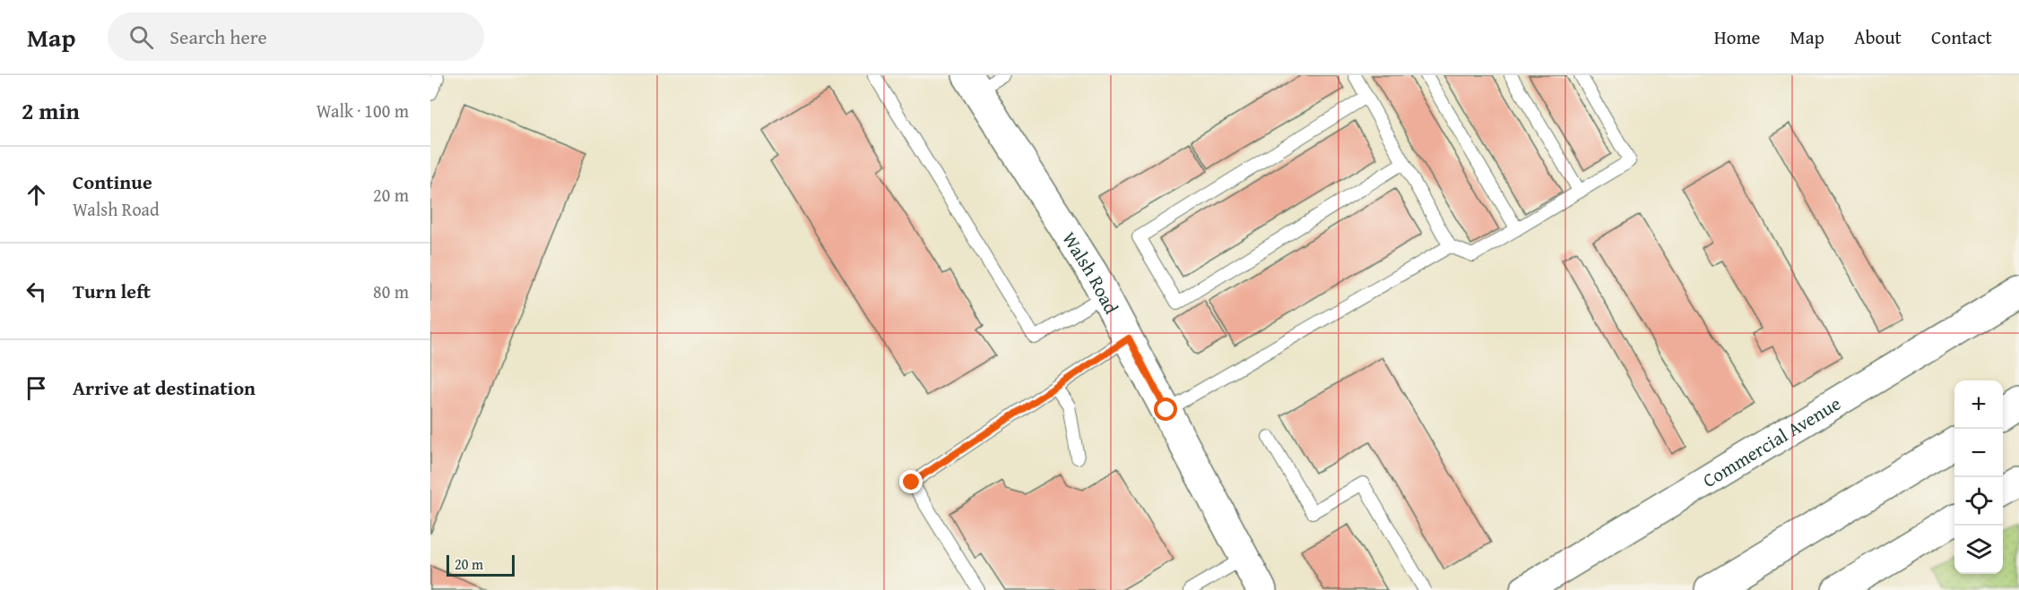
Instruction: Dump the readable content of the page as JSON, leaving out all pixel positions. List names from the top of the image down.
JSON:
{
  "streets": {
    "main road": ["Walsh Road", "Commercial Avenue"]
  },
  "scale_bar": "20 m",
  "page": {
    "header": "Map",
    "search": "Search here",
    "nav": [
      "Home",
      "Map",
      "About",
      "Contact"
    ],
    "heading": ["2 min", "Walk · 100 m"],
    "list": [
      ["Continue", "Walsh Road", "20 m"],
      ["Turn left", "80 m"],
      "Arrive at destination"
    ],
    "map_buttons": ["+", "−"],
    "scale": "20 m"
  }
}
